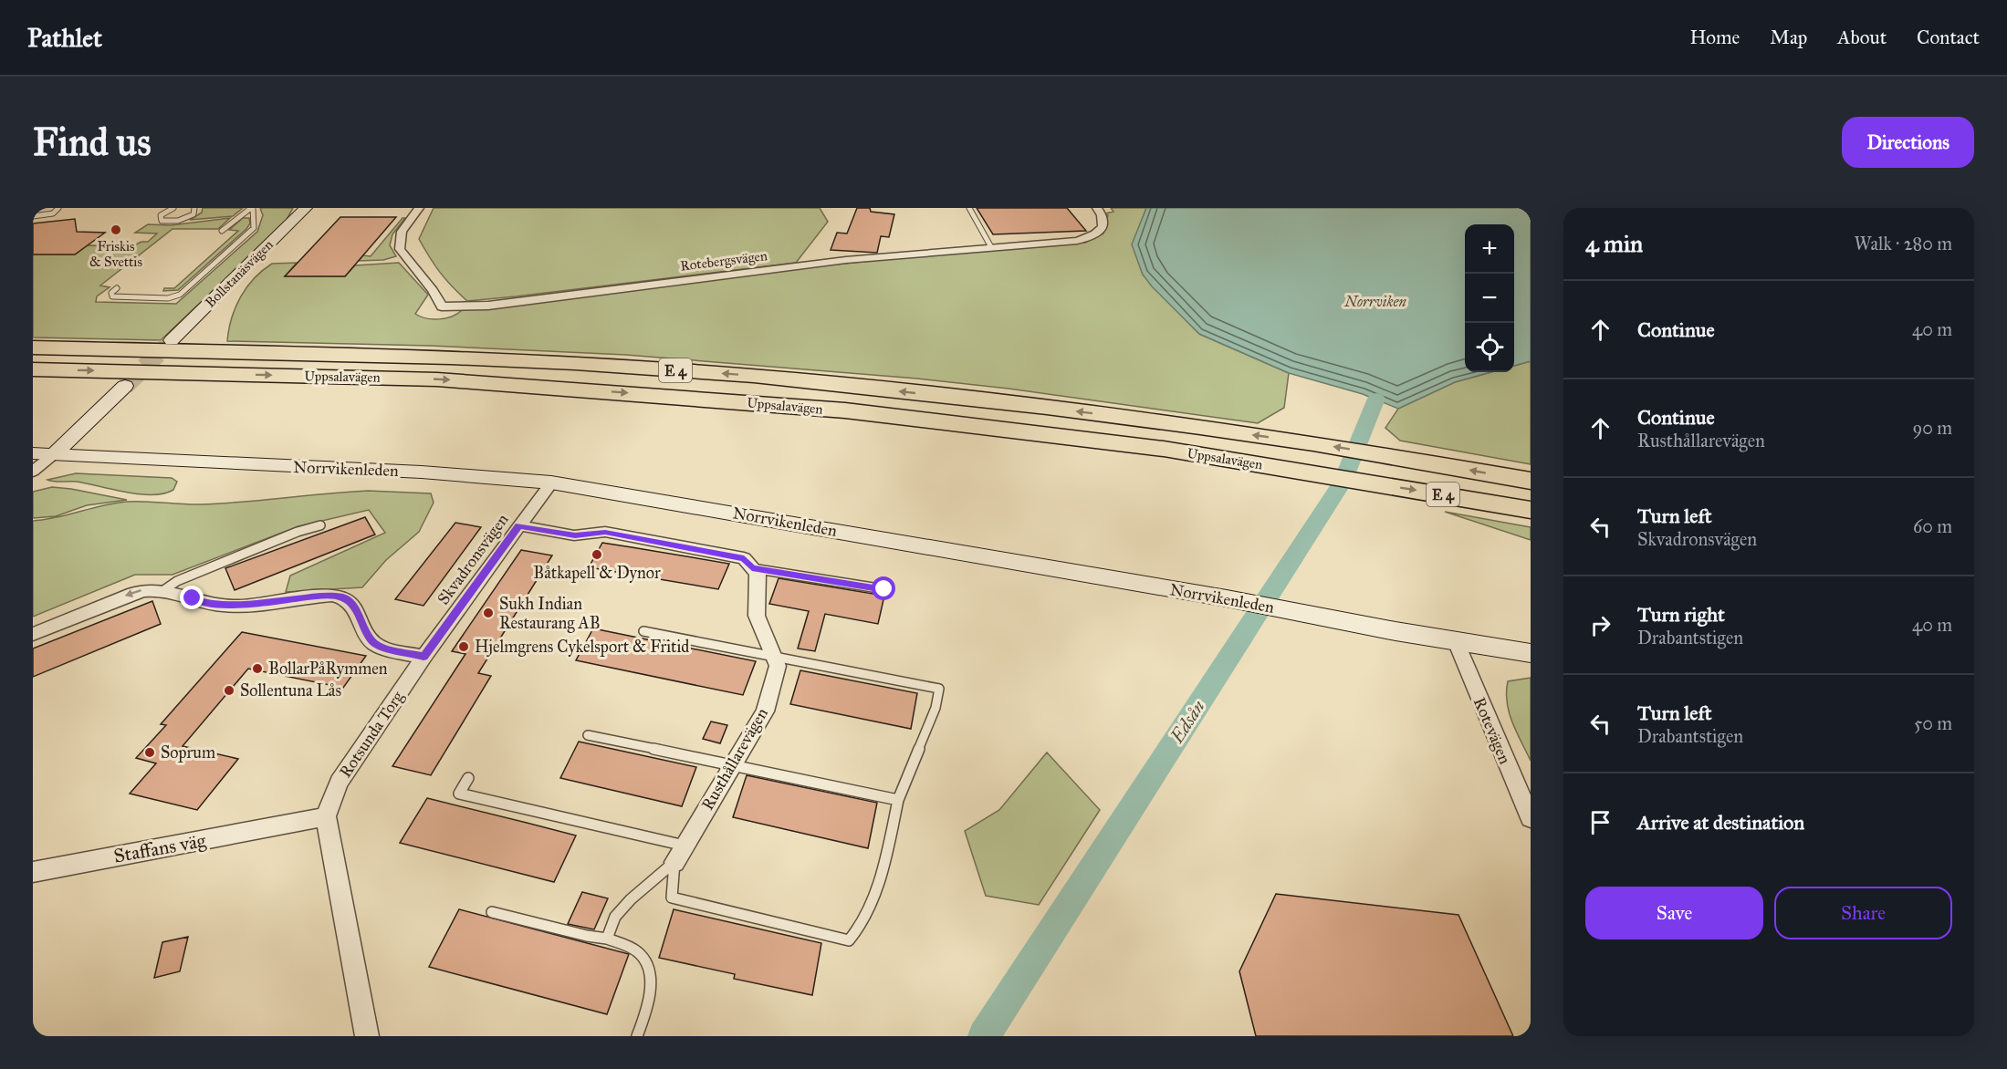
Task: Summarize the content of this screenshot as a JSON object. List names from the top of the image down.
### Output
{
  "streets": {
    "highway": ["E 4", "Uppsalavägen"],
    "main road": ["Bollstanäsvägen", "Norrvikenleden"],
    "street": [
      "Rotebergsvägen",
      "Skvadronsvägen",
      "Rotevägen",
      "Rotsunda Torg",
      "Rusthållarevägen",
      "Staffans väg"
    ]
  },
  "crossings": [
    ["Norrvikenleden", "Skvadronsvägen"],
    ["Norrvikenleden", "Rotevägen"],
    ["Skvadronsvägen", "Rotsunda Torg"],
    ["Rotsunda Torg", "Staffans väg"]
  ],
  "water": ["Norrviken", "Edsån"],
  "places": [
    "Friskis & Svettis",
    "Båtkapell & Dynor",
    "Sukh Indian Restaurang AB",
    "Hjelmgrens Cykelsport & Fritid",
    "BollarPåRymmen",
    "Sollentuna Lås",
    "Soprum"
  ],
  "page": {
    "header": "Pathlet",
    "nav": [
      "Home",
      "Map",
      "About",
      "Contact"
    ],
    "buttons": [
      "Directions",
      ["Save", "Share"]
    ],
    "title": "Find us",
    "heading": ["4 min", "Walk · 280 m"],
    "map_buttons": ["+", "−"],
    "list": [
      ["Continue", "40 m"],
      ["Continue", "Rusthållarevägen", "90 m"],
      ["Turn left", "Skvadronsvägen", "60 m"],
      ["Turn right", "Drabantstigen", "40 m"],
      ["Turn left", "Drabantstigen", "50 m"],
      "Arrive at destination"
    ]
  }
}
